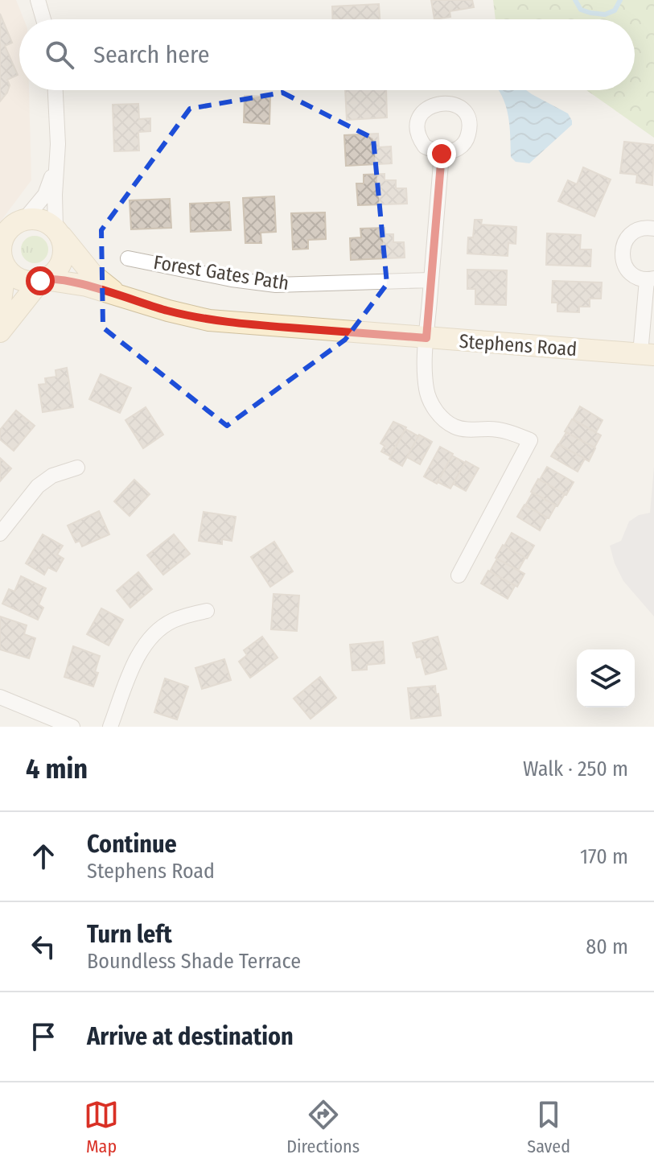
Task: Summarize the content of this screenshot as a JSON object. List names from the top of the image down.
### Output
{
  "streets": {
    "street": ["Forest Gates Path", "Stephens Road"]
  },
  "page": {
    "search": "Search here",
    "heading": ["4 min", "Walk · 250 m"],
    "list": [
      ["Continue", "Stephens Road", "170 m"],
      ["Turn left", "Boundless Shade Terrace", "80 m"],
      "Arrive at destination"
    ],
    "nav": ["Map", "Directions", "Saved"]
  }
}
